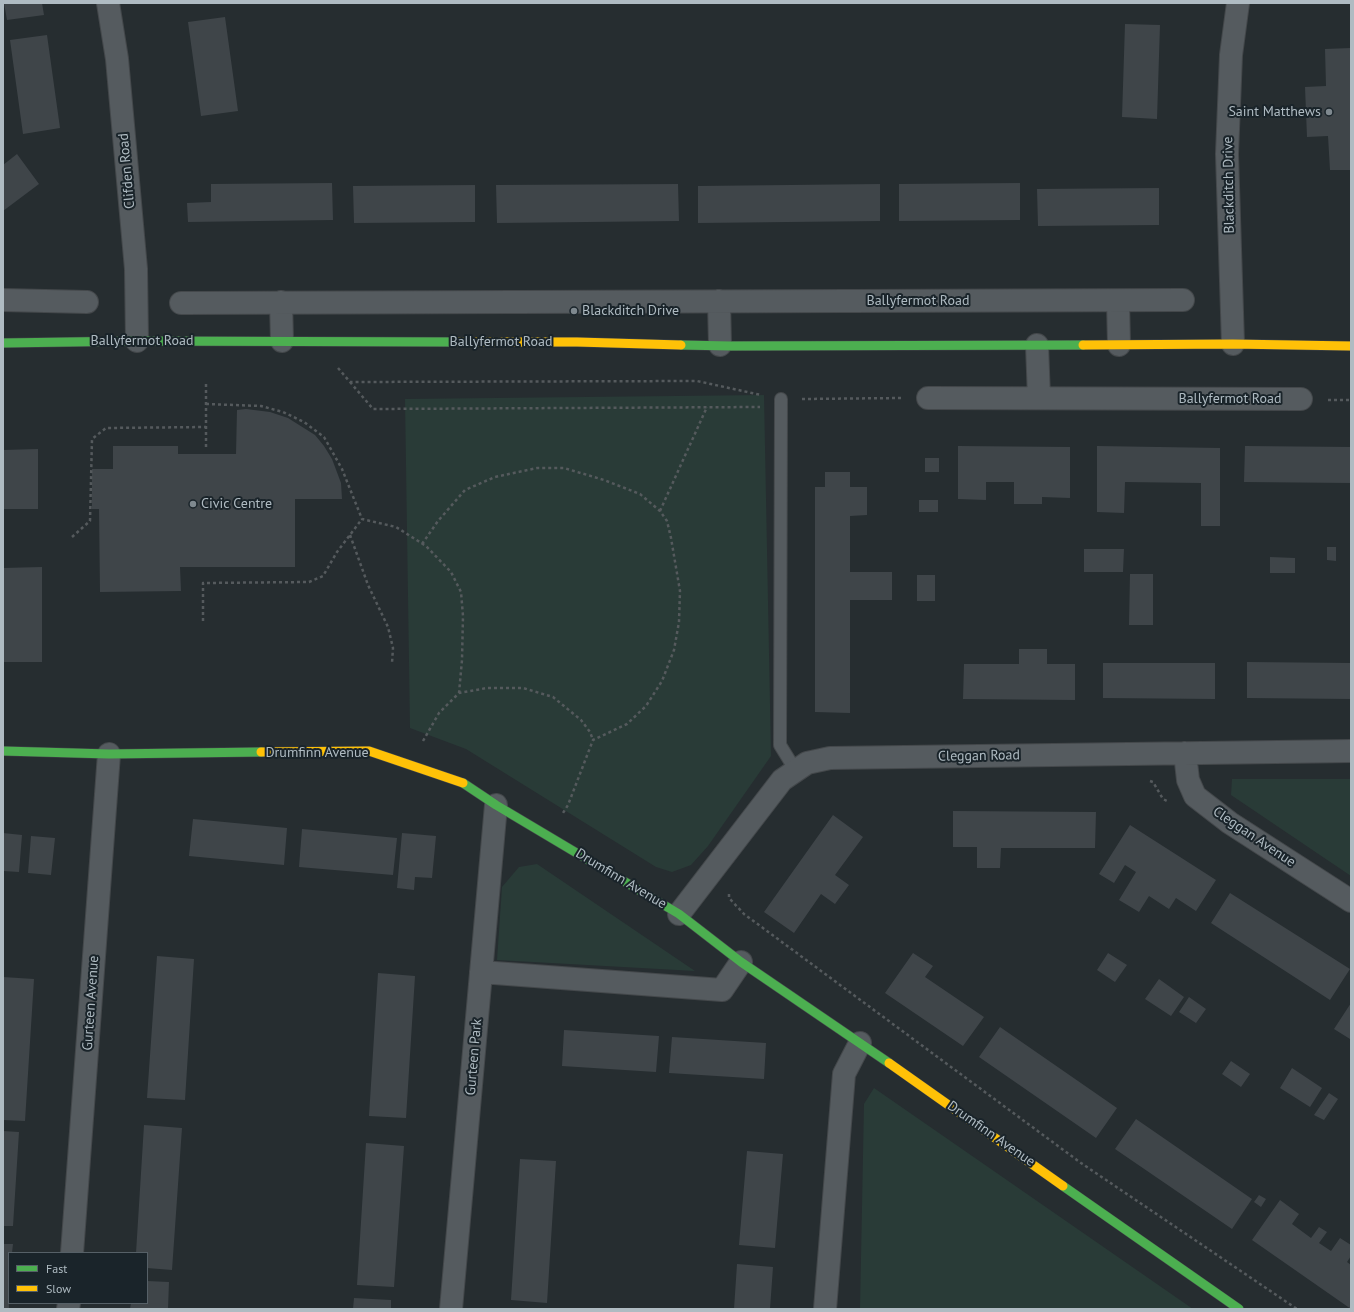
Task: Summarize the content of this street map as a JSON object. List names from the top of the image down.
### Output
{
  "streets": {
    "street": [
      "Clifden Road",
      "Blackditch Drive",
      "Ballyfermot Road",
      "Drumfinn Avenue",
      "Cleggan Road",
      "Cleggan Avenue",
      "Gurteen Avenue",
      "Gurteen Park"
    ]
  },
  "crossings": [
    ["Clifden Road", "Ballyfermot Road"],
    ["Blackditch Drive", "Ballyfermot Road"],
    ["Drumfinn Avenue", "Cleggan Road"],
    ["Drumfinn Avenue", "Gurteen Avenue"],
    ["Drumfinn Avenue", "Gurteen Park"],
    ["Cleggan Road", "Cleggan Avenue"]
  ],
  "places": ["Saint Matthews", "Blackditch Drive", "Civic Centre"],
  "legend": ["Fast", "Slow"]
}
